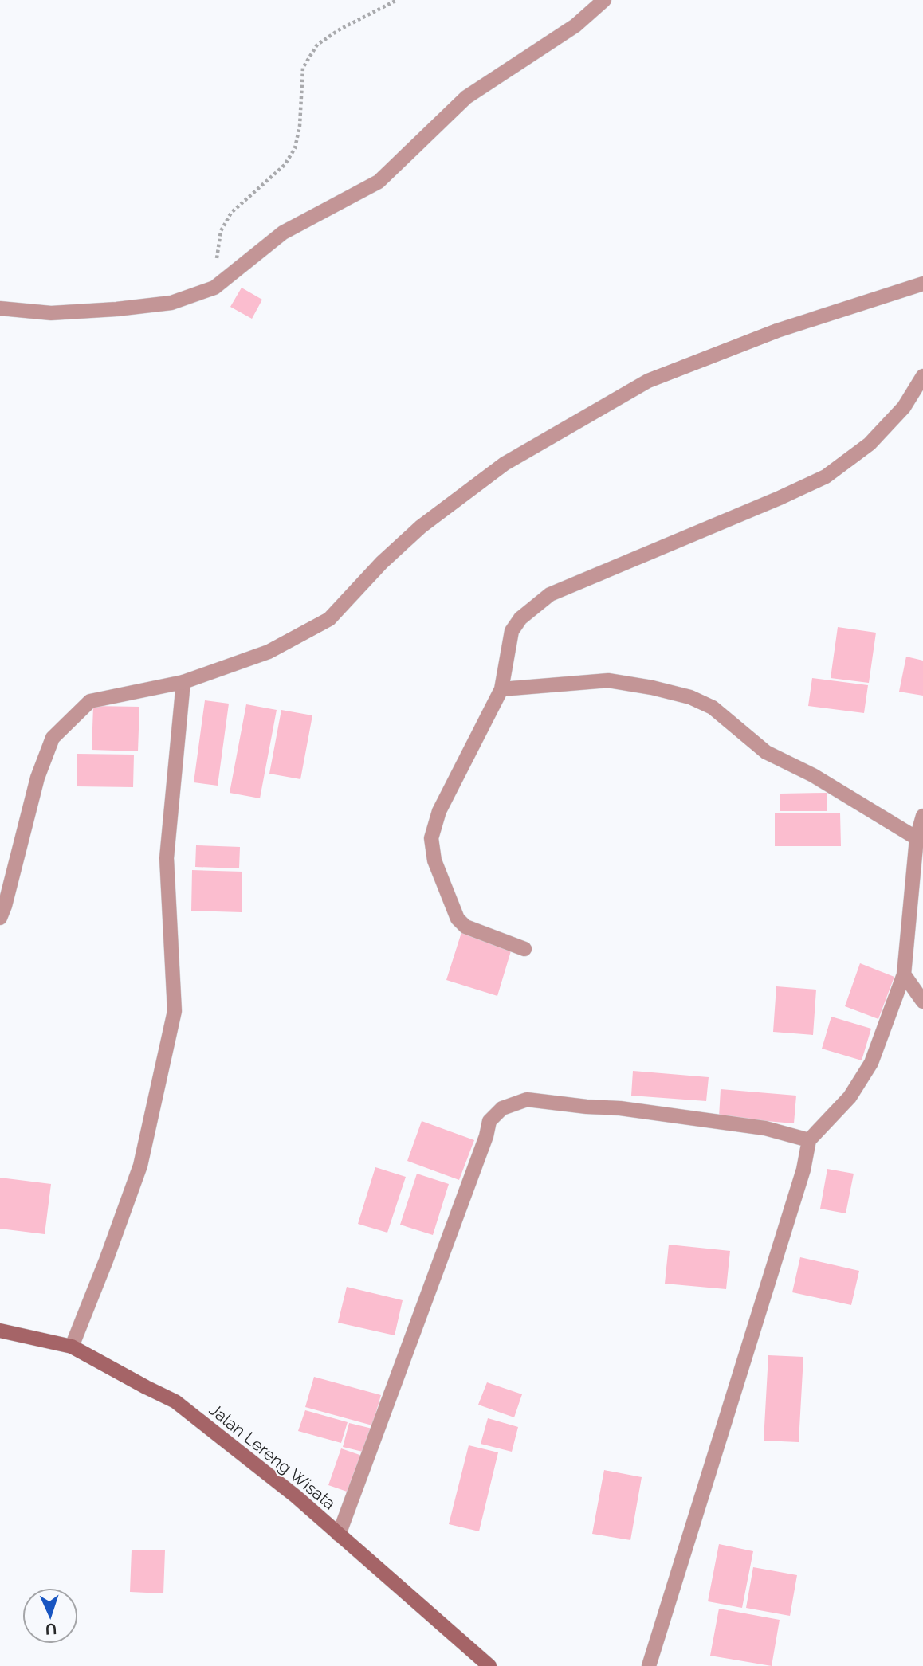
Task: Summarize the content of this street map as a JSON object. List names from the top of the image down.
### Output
{
  "streets": {
    "main road": ["Jalan Lereng Wisata"]
  },
  "north": "bottom"
}
